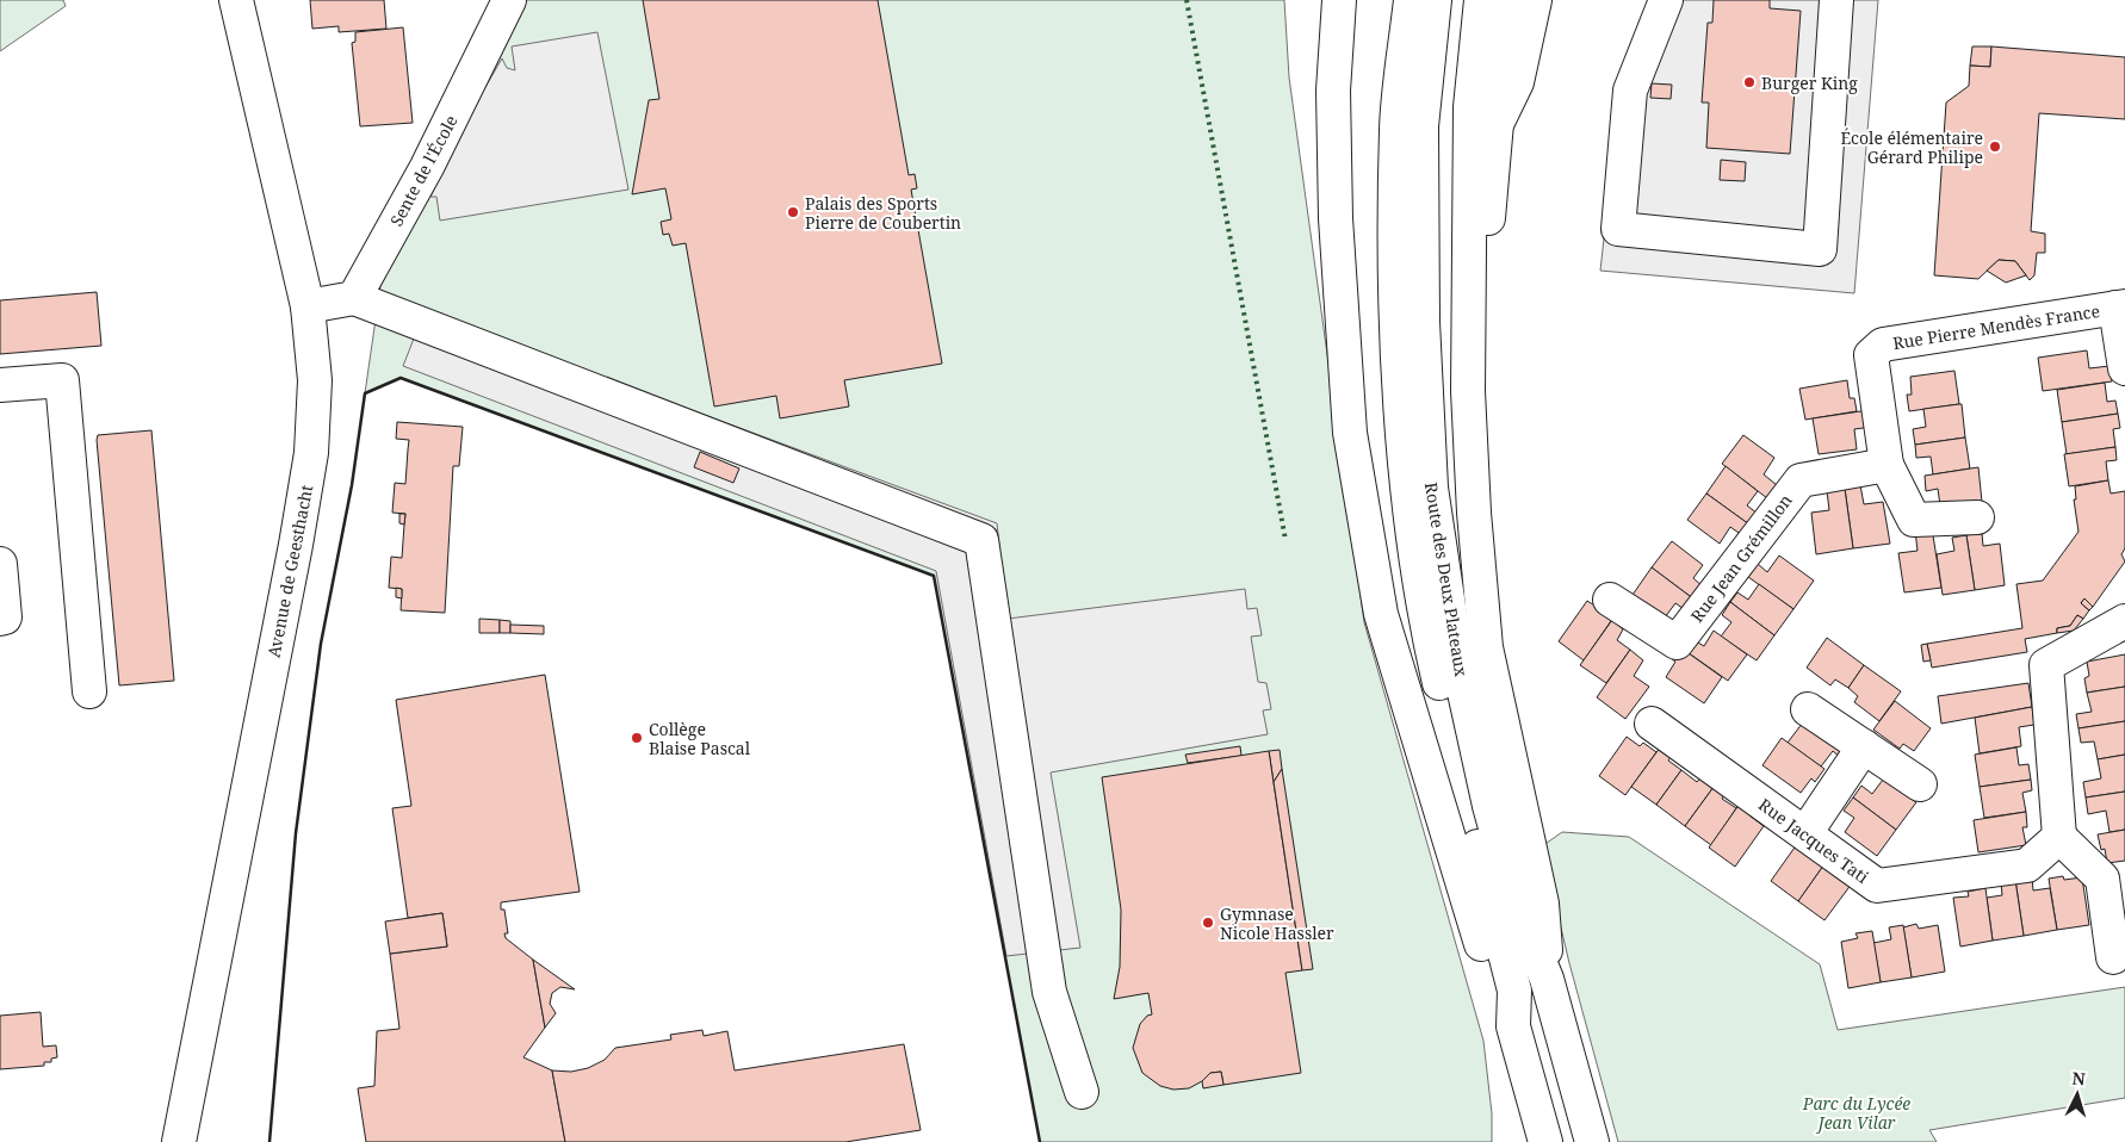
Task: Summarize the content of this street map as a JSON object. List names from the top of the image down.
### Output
{
  "streets": {
    "main road": [
      "Sente de l'École",
      "Rue Pierre Mendès France",
      "Rue Jean Grémillon",
      "Avenue de Geesthacht",
      "Route des Deux Plateaux",
      "Rue Jacques Tati"
    ]
  },
  "crossings": [
    ["Rue Pierre Mendès France", "Rue Jean Grémillon"]
  ],
  "parks": ["Parc du Lycée Jean Vilar"],
  "places": [
    "Burger King",
    "École élémentaire Gérard Philipe",
    "Palais des Sports Pierre de Coubertin",
    "Collège Blaise Pascal",
    "Gymnase Nicole Hassler"
  ],
  "north": "top"
}
